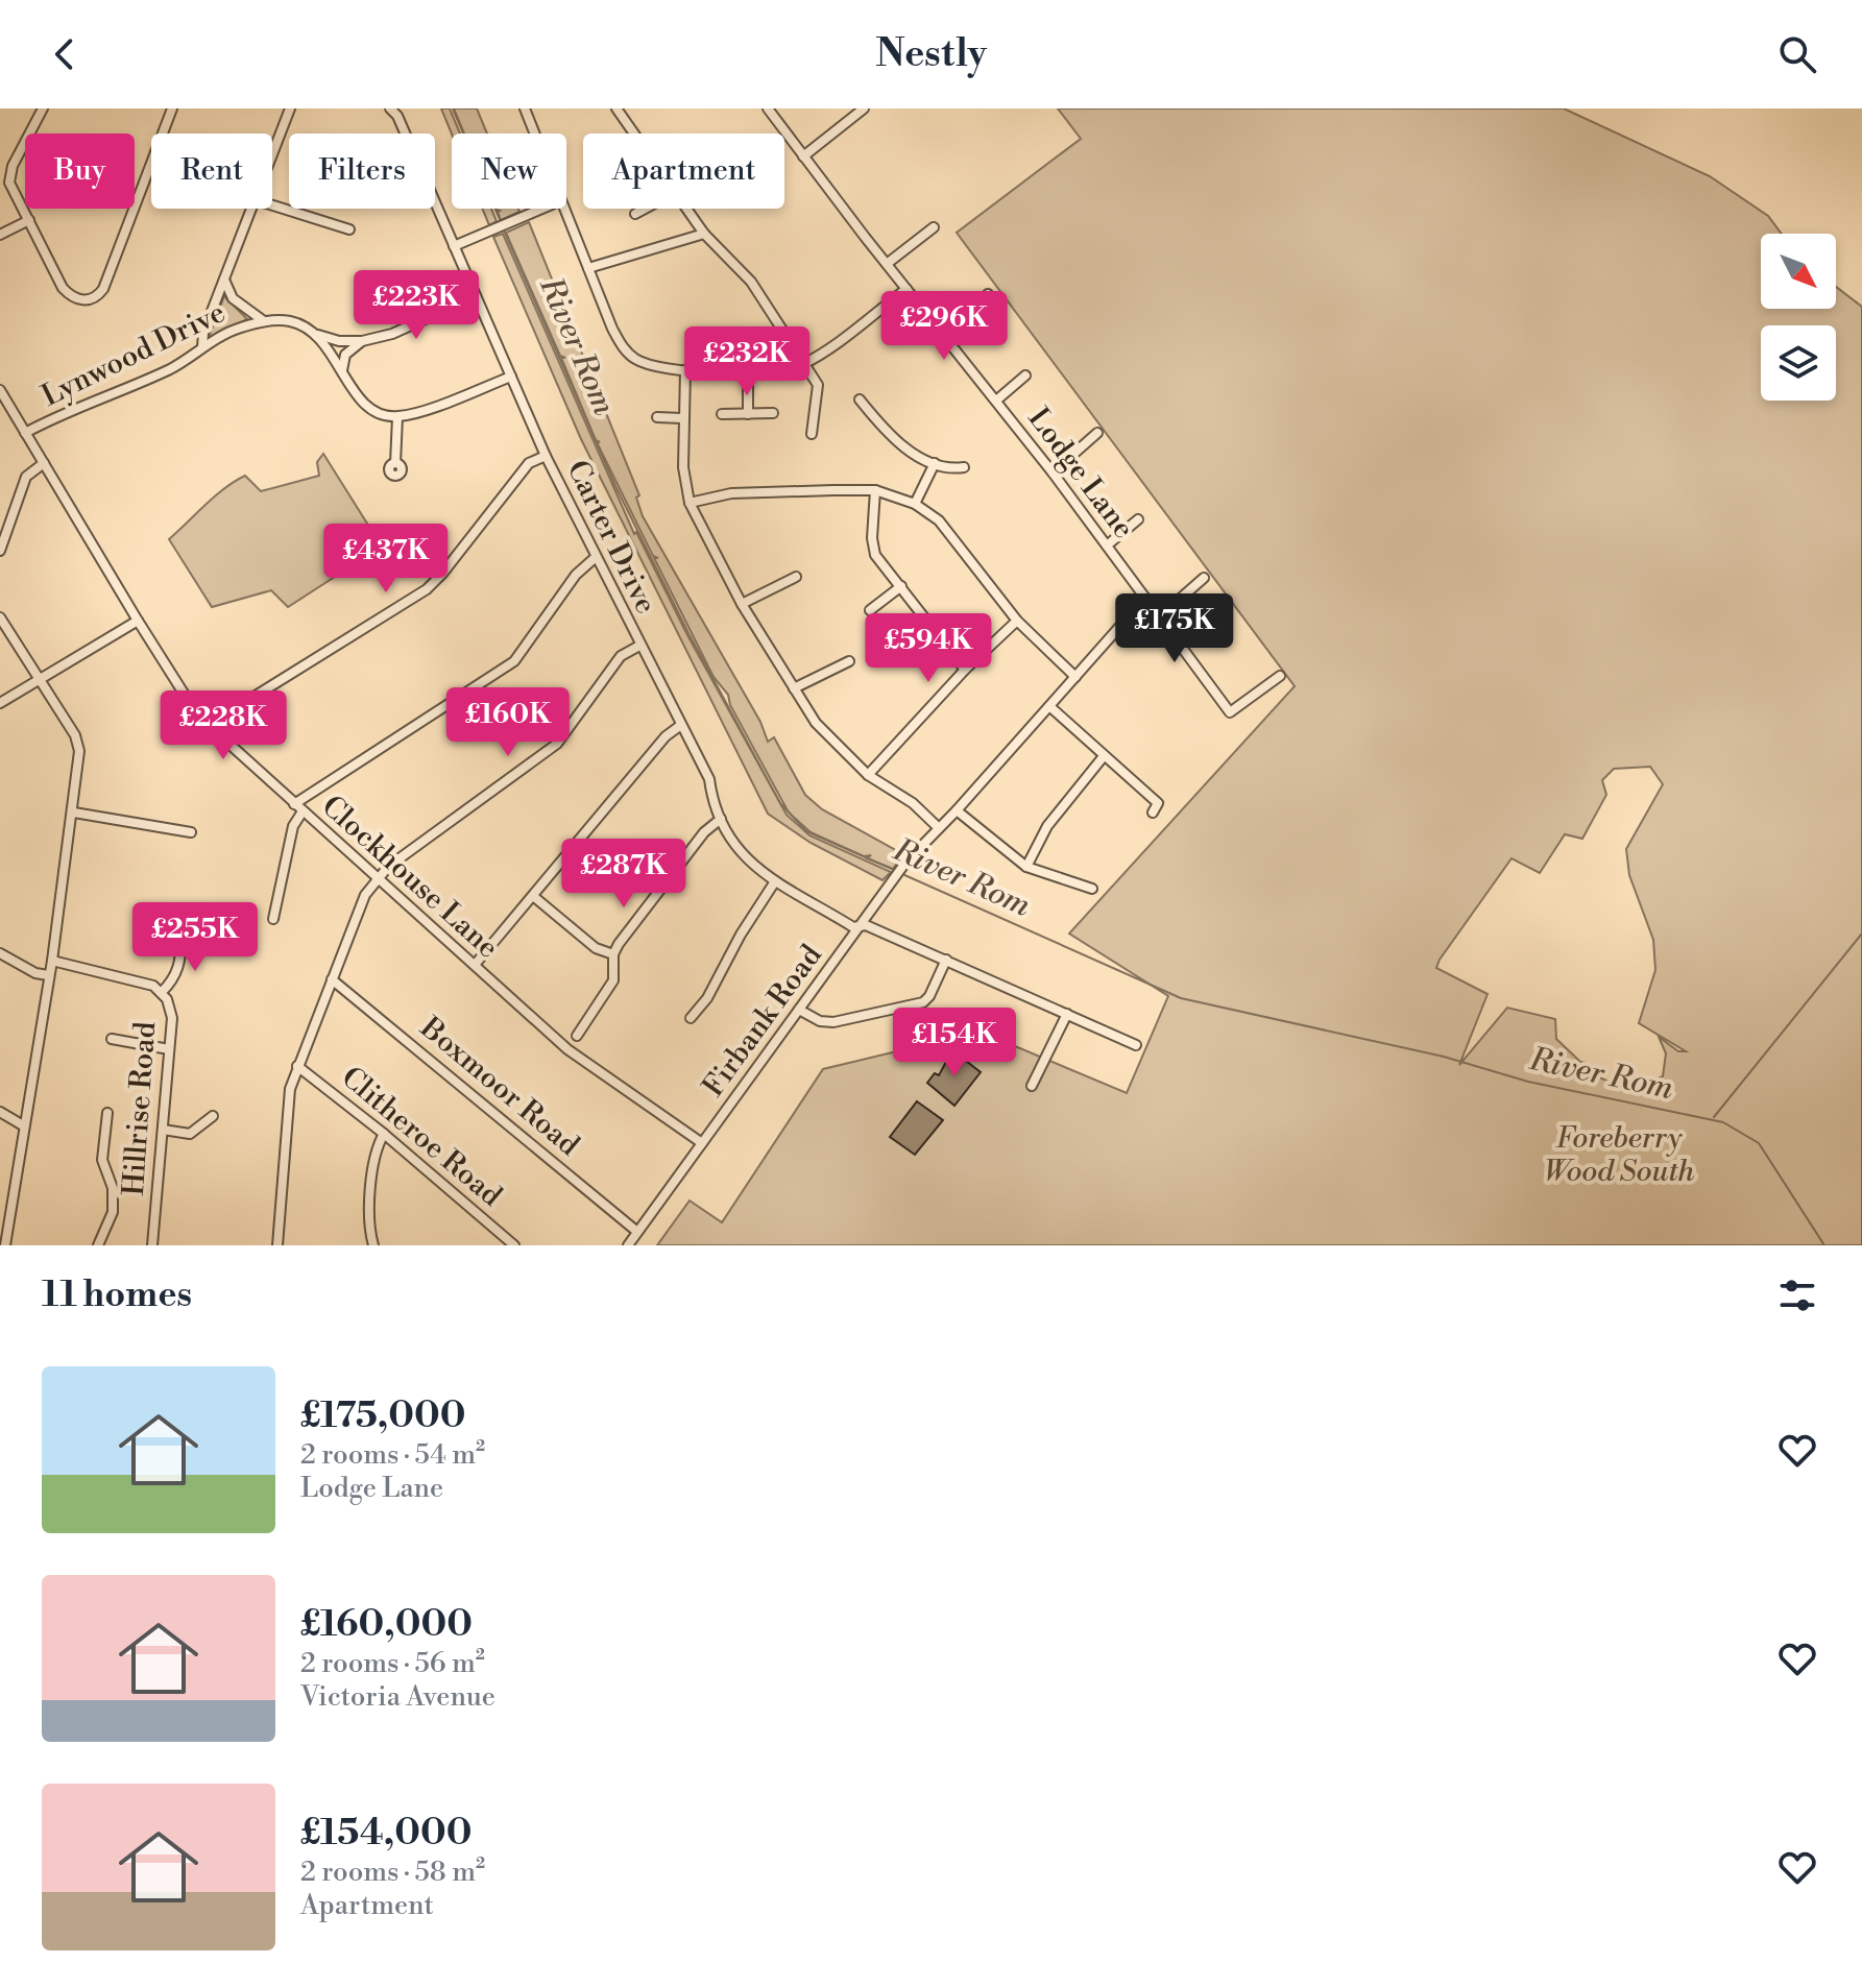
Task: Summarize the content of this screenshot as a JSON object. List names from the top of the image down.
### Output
{
  "streets": {
    "street": [
      "Lynwood Drive",
      "Lodge Lane",
      "Carter Drive",
      "Clockhouse Lane",
      "Firbank Road",
      "Boxmoor Road",
      "Hillrise Road",
      "Clitheroe Road"
    ]
  },
  "crossings": [
    ["Lynwood Drive", "Clockhouse Lane"],
    ["Lodge Lane", "Firbank Road"],
    ["Carter Drive", "Firbank Road"],
    ["Clockhouse Lane", "Firbank Road"],
    ["Firbank Road", "Boxmoor Road"]
  ],
  "water": ["River Rom"],
  "parks": ["Foreberry Wood South"],
  "north": "bottom right",
  "page": {
    "header": "Nestly",
    "chip": [
      "Buy",
      "Rent",
      "Filters",
      "New",
      "Apartment"
    ],
    "price": [
      "£223K",
      "£296K",
      "£232K",
      "£437K",
      "£175K",
      "£594K",
      "£160K",
      "£228K",
      "£287K",
      "£255K",
      "£154K"
    ],
    "heading": "11 homes",
    "list": [
      {
        "name": "£175,000",
        "note": "2 rooms · 54 m² · Lodge Lane"
      },
      {
        "name": "£160,000",
        "note": "2 rooms · 56 m² · Victoria Avenue"
      },
      {
        "name": "£154,000",
        "note": "2 rooms · 58 m² · Apartment"
      }
    ]
  }
}
